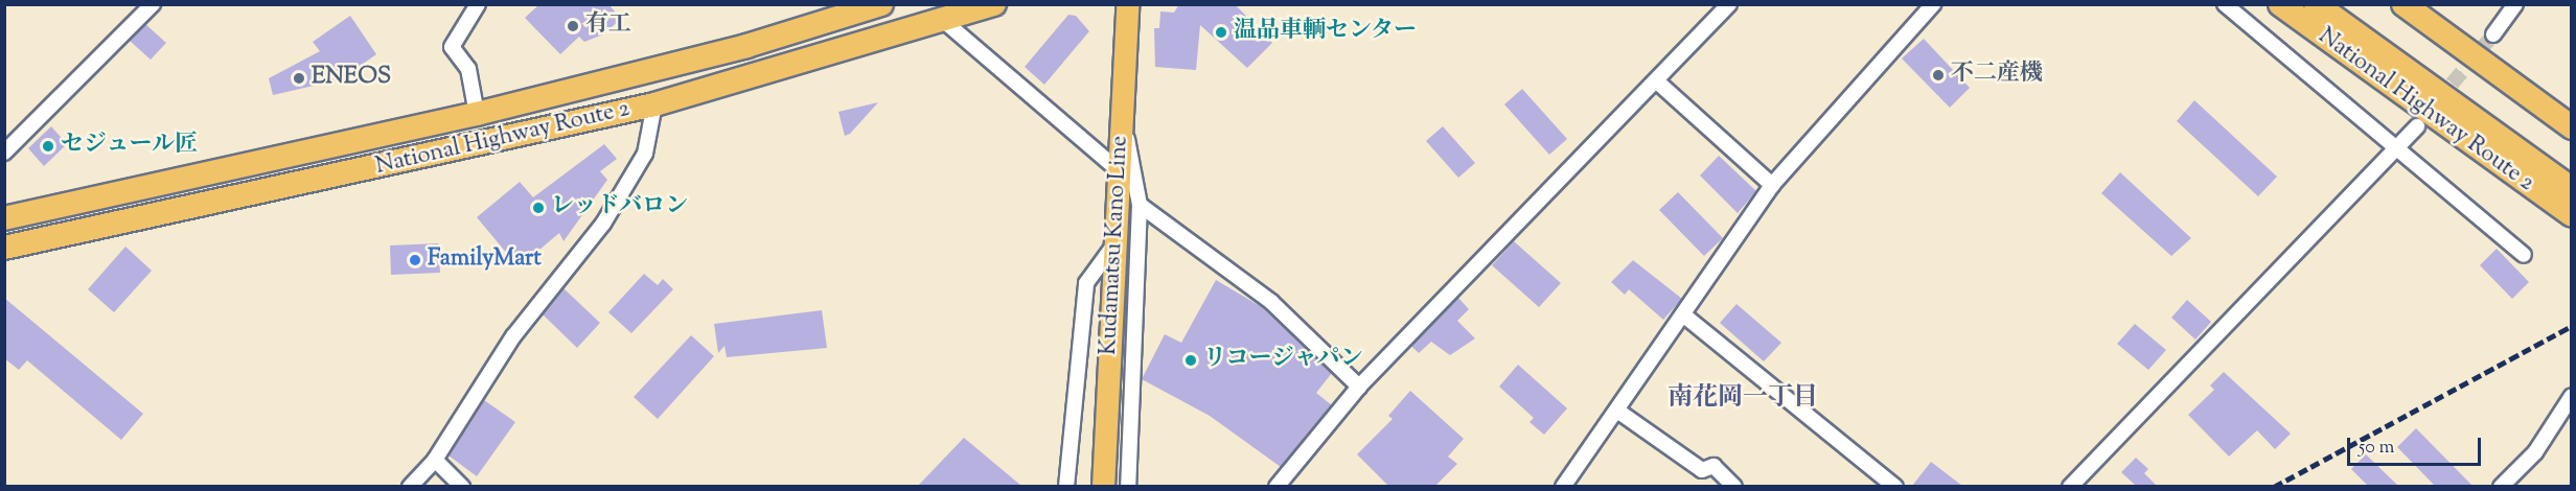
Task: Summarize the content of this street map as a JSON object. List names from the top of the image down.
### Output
{
  "streets": {
    "highway": ["National Highway Route 2"],
    "main road": ["Kudamatsu Kano Line"]
  },
  "districts": ["南花岡一丁目"],
  "places": [
    "有工",
    "温品車輌センター",
    "不二産機",
    "ENEOS",
    "セジュール匠",
    "レッドバロン",
    "FamilyMart",
    "リコージャパン"
  ],
  "scale_bar": "50 m"
}
